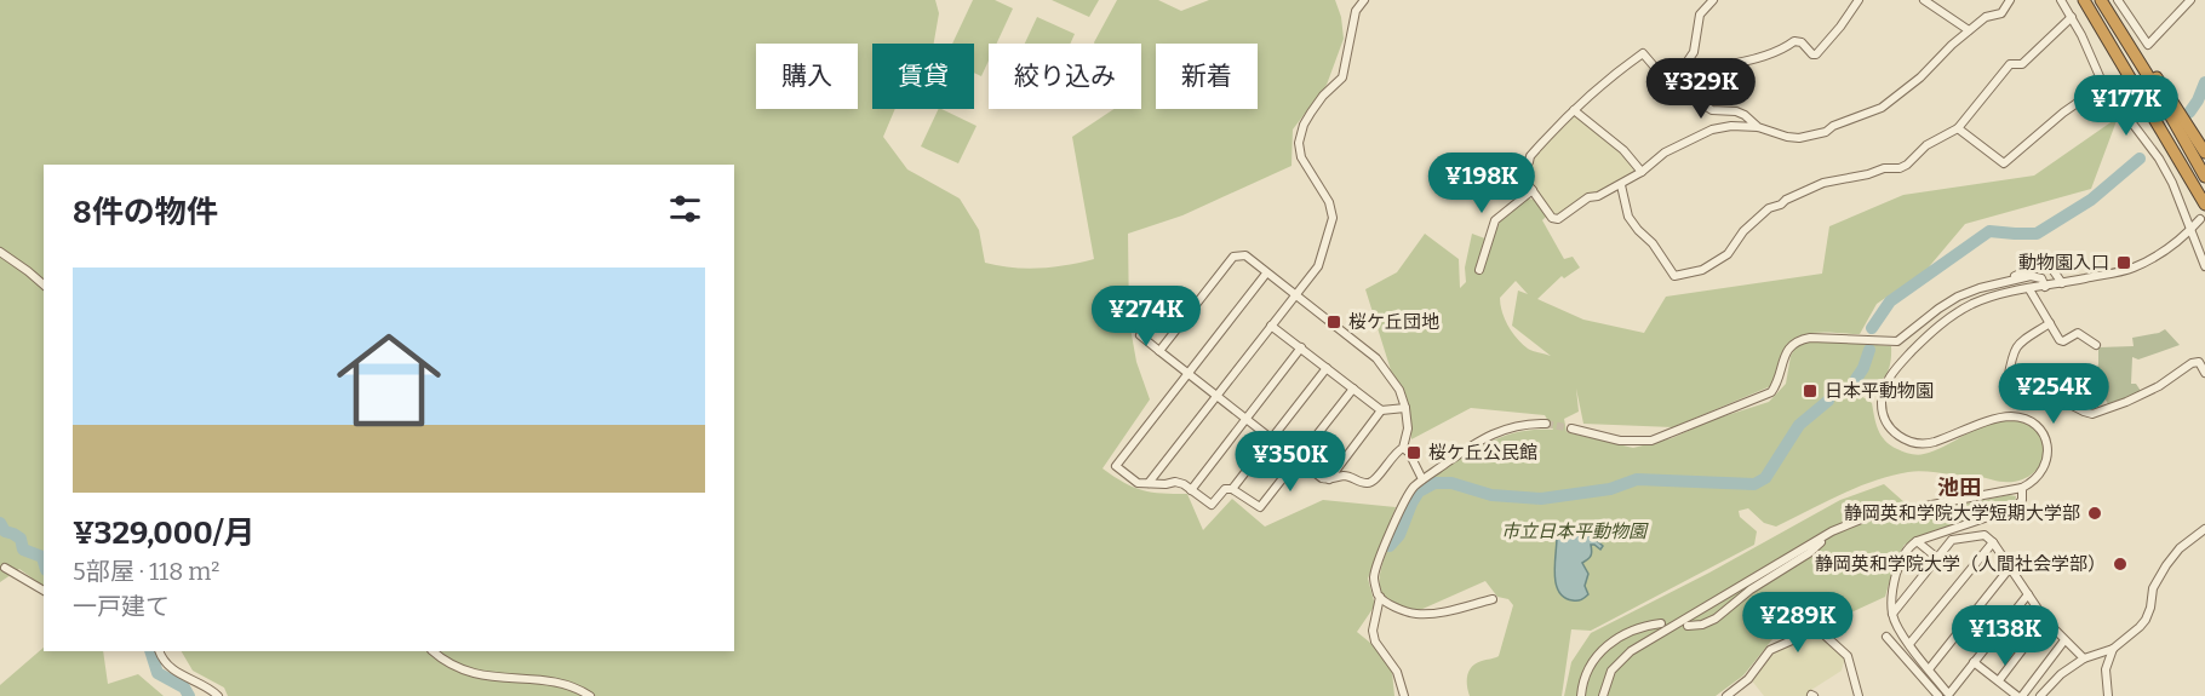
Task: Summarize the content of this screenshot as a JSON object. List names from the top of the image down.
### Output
{
  "districts": ["池田"],
  "parks": ["市立日本平動物園"],
  "places": {
    "transit": [
      "動物園入口",
      "桜ケ丘団地",
      "日本平動物園",
      "桜ケ丘公民館"
    ],
    "other": ["静岡英和学院大学短期大学部", "静岡英和学院大学（人間社会学部）"]
  },
  "page": {
    "chip": [
      "購入",
      "賃貸",
      "絞り込み",
      "新着"
    ],
    "price": [
      "¥329K",
      "¥177K",
      "¥198K",
      "¥274K",
      "¥254K",
      "¥350K",
      "¥289K",
      "¥138K"
    ],
    "heading": "8件の物件",
    "list": [
      {
        "name": "¥329,000/月",
        "note": "5部屋 · 118 m² · 一戸建て"
      }
    ]
  }
}
